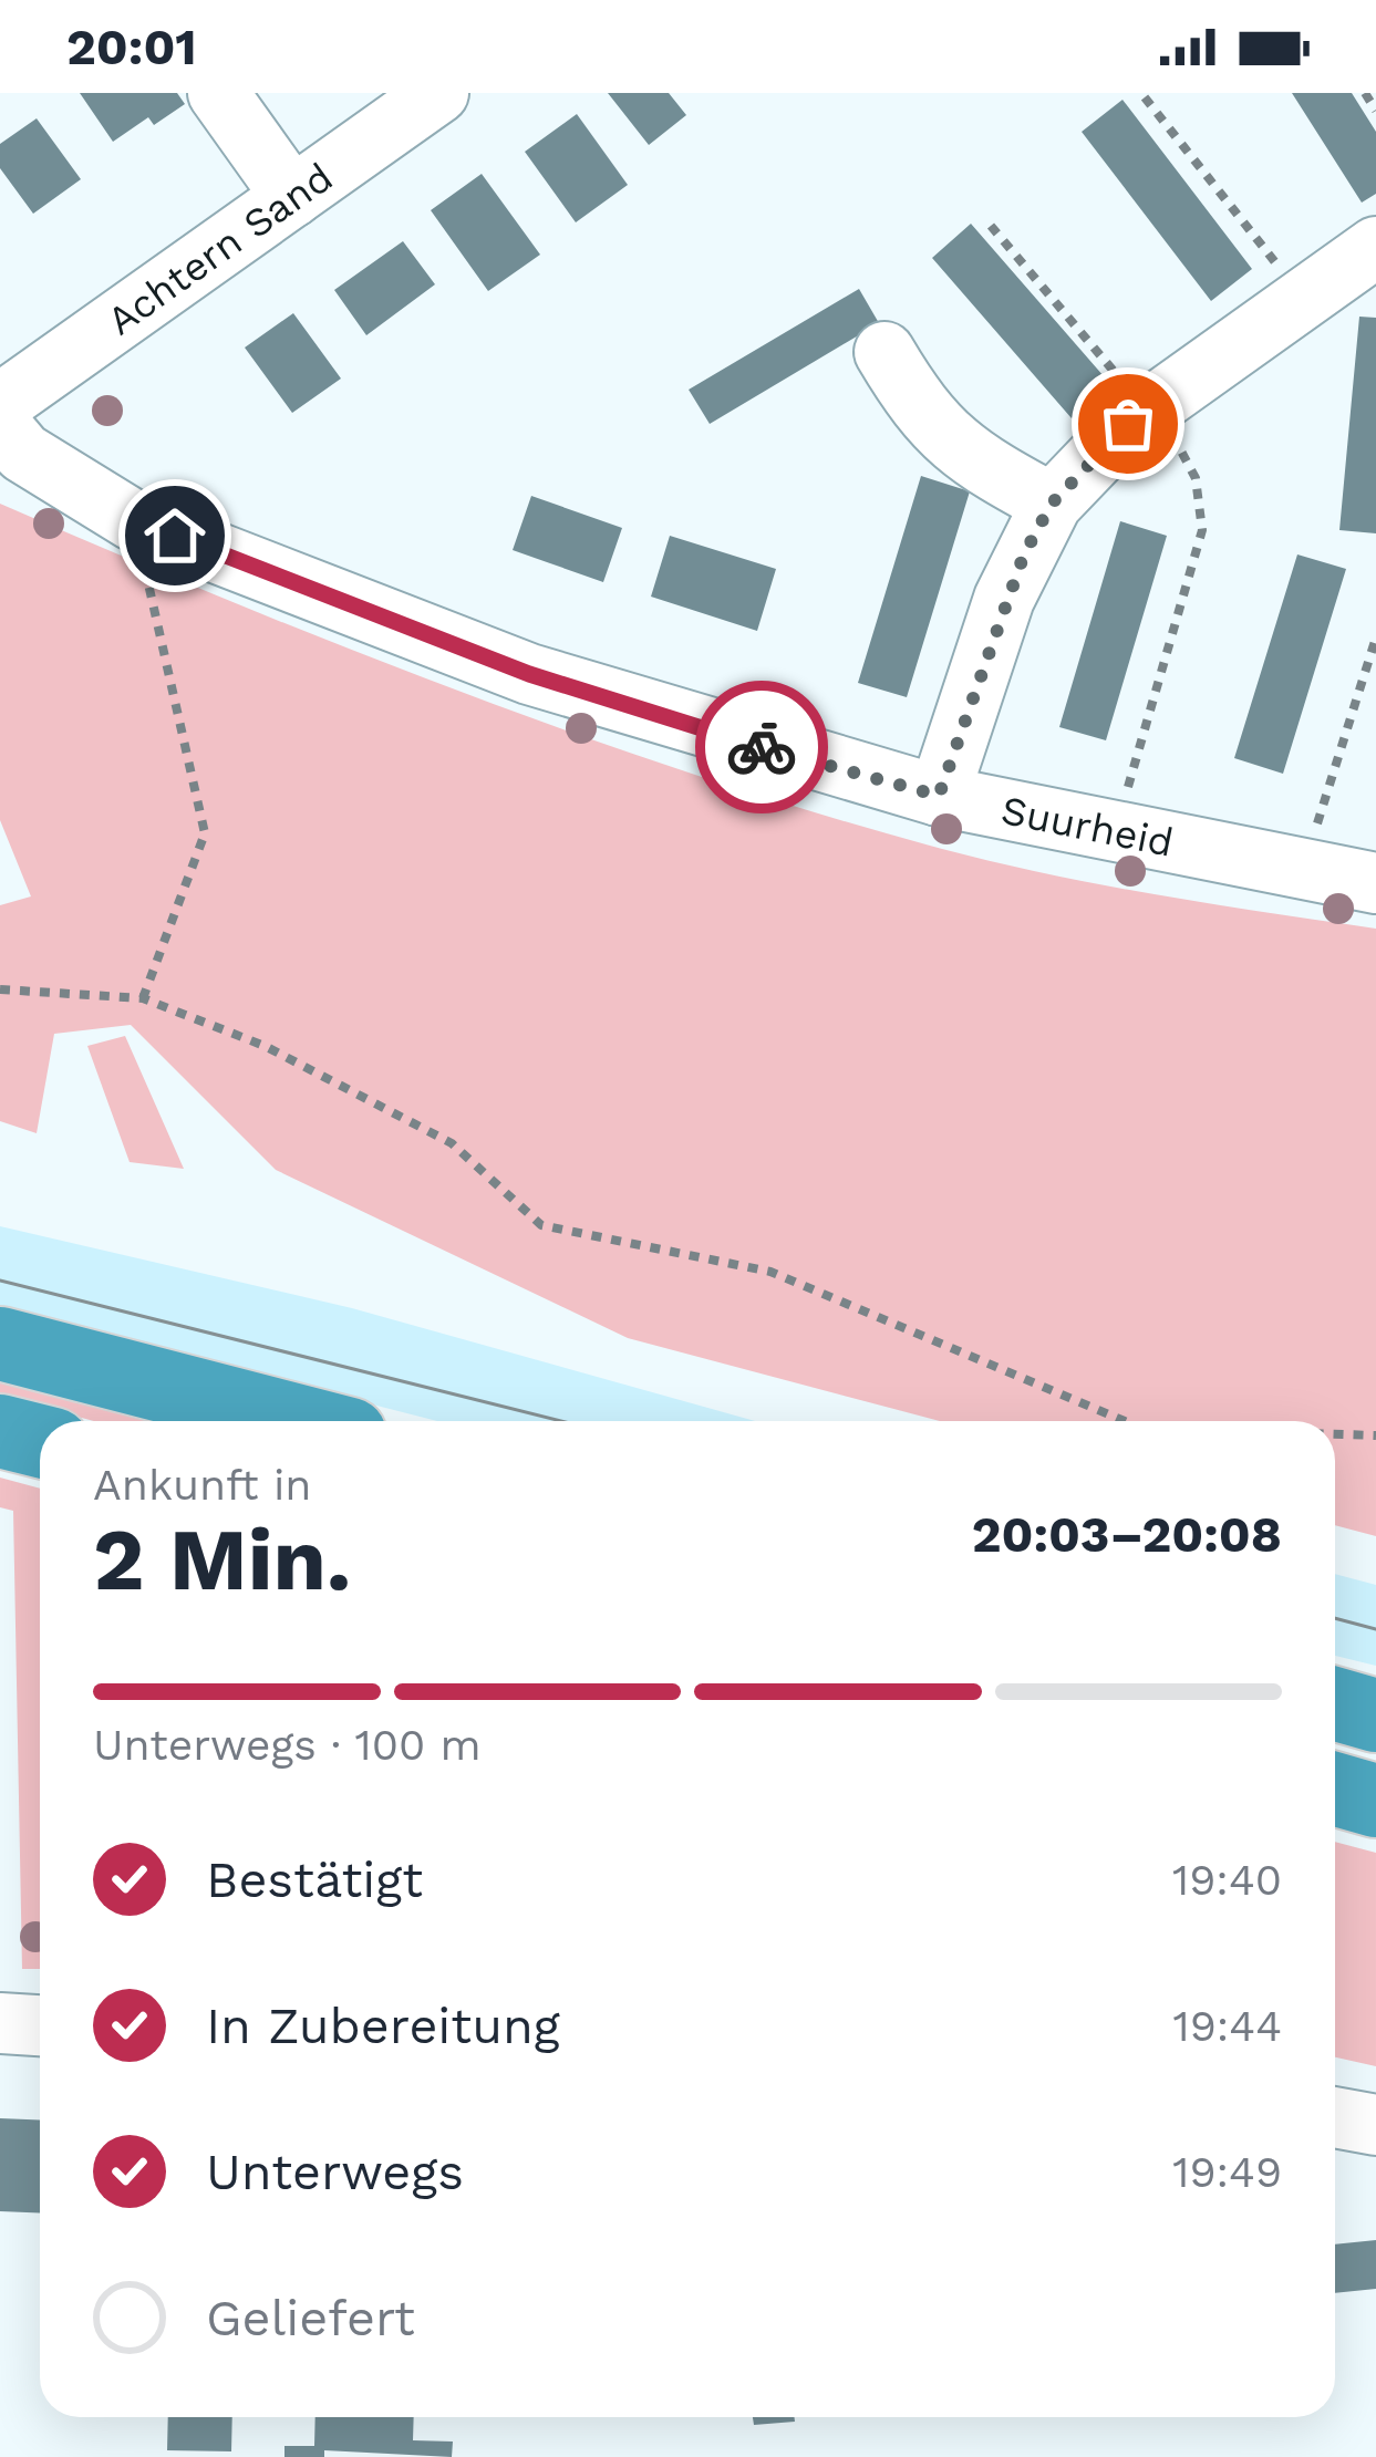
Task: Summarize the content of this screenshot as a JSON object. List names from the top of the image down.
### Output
{
  "streets": {
    "street": ["Achtern Sand", "Suurheid"]
  },
  "page": {
    "status": "20:01",
    "heading": ["2 Min.", "Ankunft in", "20:03–20:08"],
    "bar": "Unterwegs · 100 m",
    "list": [
      ["Bestätigt", "19:40"],
      ["In Zubereitung", "19:44"],
      ["Unterwegs", "19:49"],
      "Geliefert"
    ]
  }
}
